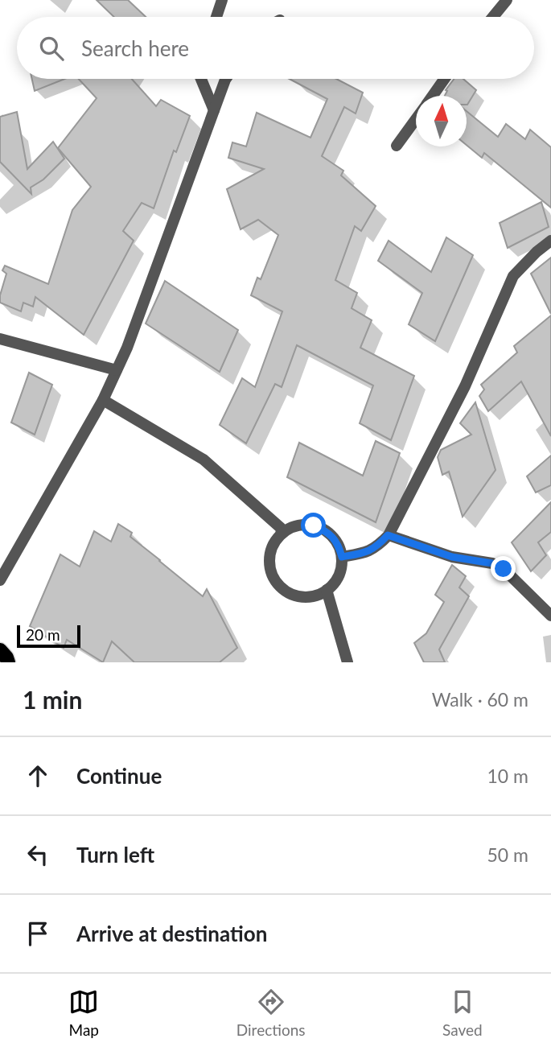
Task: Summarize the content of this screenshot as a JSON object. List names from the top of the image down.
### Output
{
  "scale_bar": "20 m",
  "north": "top",
  "page": {
    "search": "Search here",
    "scale": "20 m",
    "heading": ["1 min", "Walk · 60 m"],
    "list": [
      ["Continue", "10 m"],
      ["Turn left", "50 m"],
      "Arrive at destination"
    ],
    "nav": ["Map", "Directions", "Saved"]
  }
}
